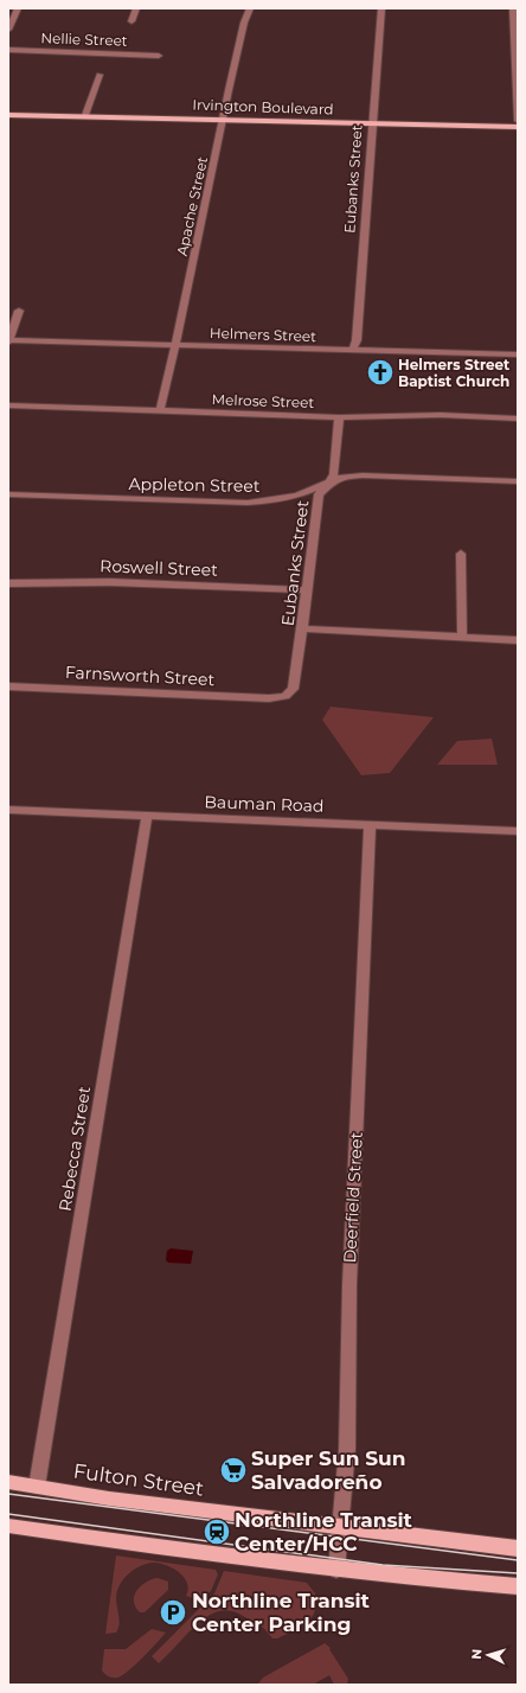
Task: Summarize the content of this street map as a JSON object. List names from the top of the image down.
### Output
{
  "streets": {
    "main road": ["Irvington Boulevard", "Fulton Street"],
    "street": [
      "Nellie Street",
      "Eubanks Street",
      "Apache Street",
      "Helmers Street",
      "Melrose Street",
      "Appleton Street",
      "Roswell Street",
      "Farnsworth Street",
      "Bauman Road",
      "Rebecca Street",
      "Deerfield Street"
    ]
  },
  "crossings": [
    ["Irvington Boulevard", "Eubanks Street"],
    ["Irvington Boulevard", "Apache Street"],
    ["Eubanks Street", "Helmers Street"],
    ["Eubanks Street", "Appleton Street"],
    ["Eubanks Street", "Roswell Street"],
    ["Eubanks Street", "Farnsworth Street"],
    ["Apache Street", "Helmers Street"],
    ["Apache Street", "Melrose Street"],
    ["Bauman Road", "Rebecca Street"],
    ["Bauman Road", "Deerfield Street"],
    ["Rebecca Street", "Fulton Street"],
    ["Deerfield Street", "Fulton Street"]
  ],
  "places": {
    "church": ["Helmers Street Baptist Church"],
    "supermarket": ["Super Sun Sun Salvadoreño"],
    "station": ["Northline Transit Center/HCC"],
    "parking": ["Northline Transit Center Parking"]
  },
  "north": "left"
}
